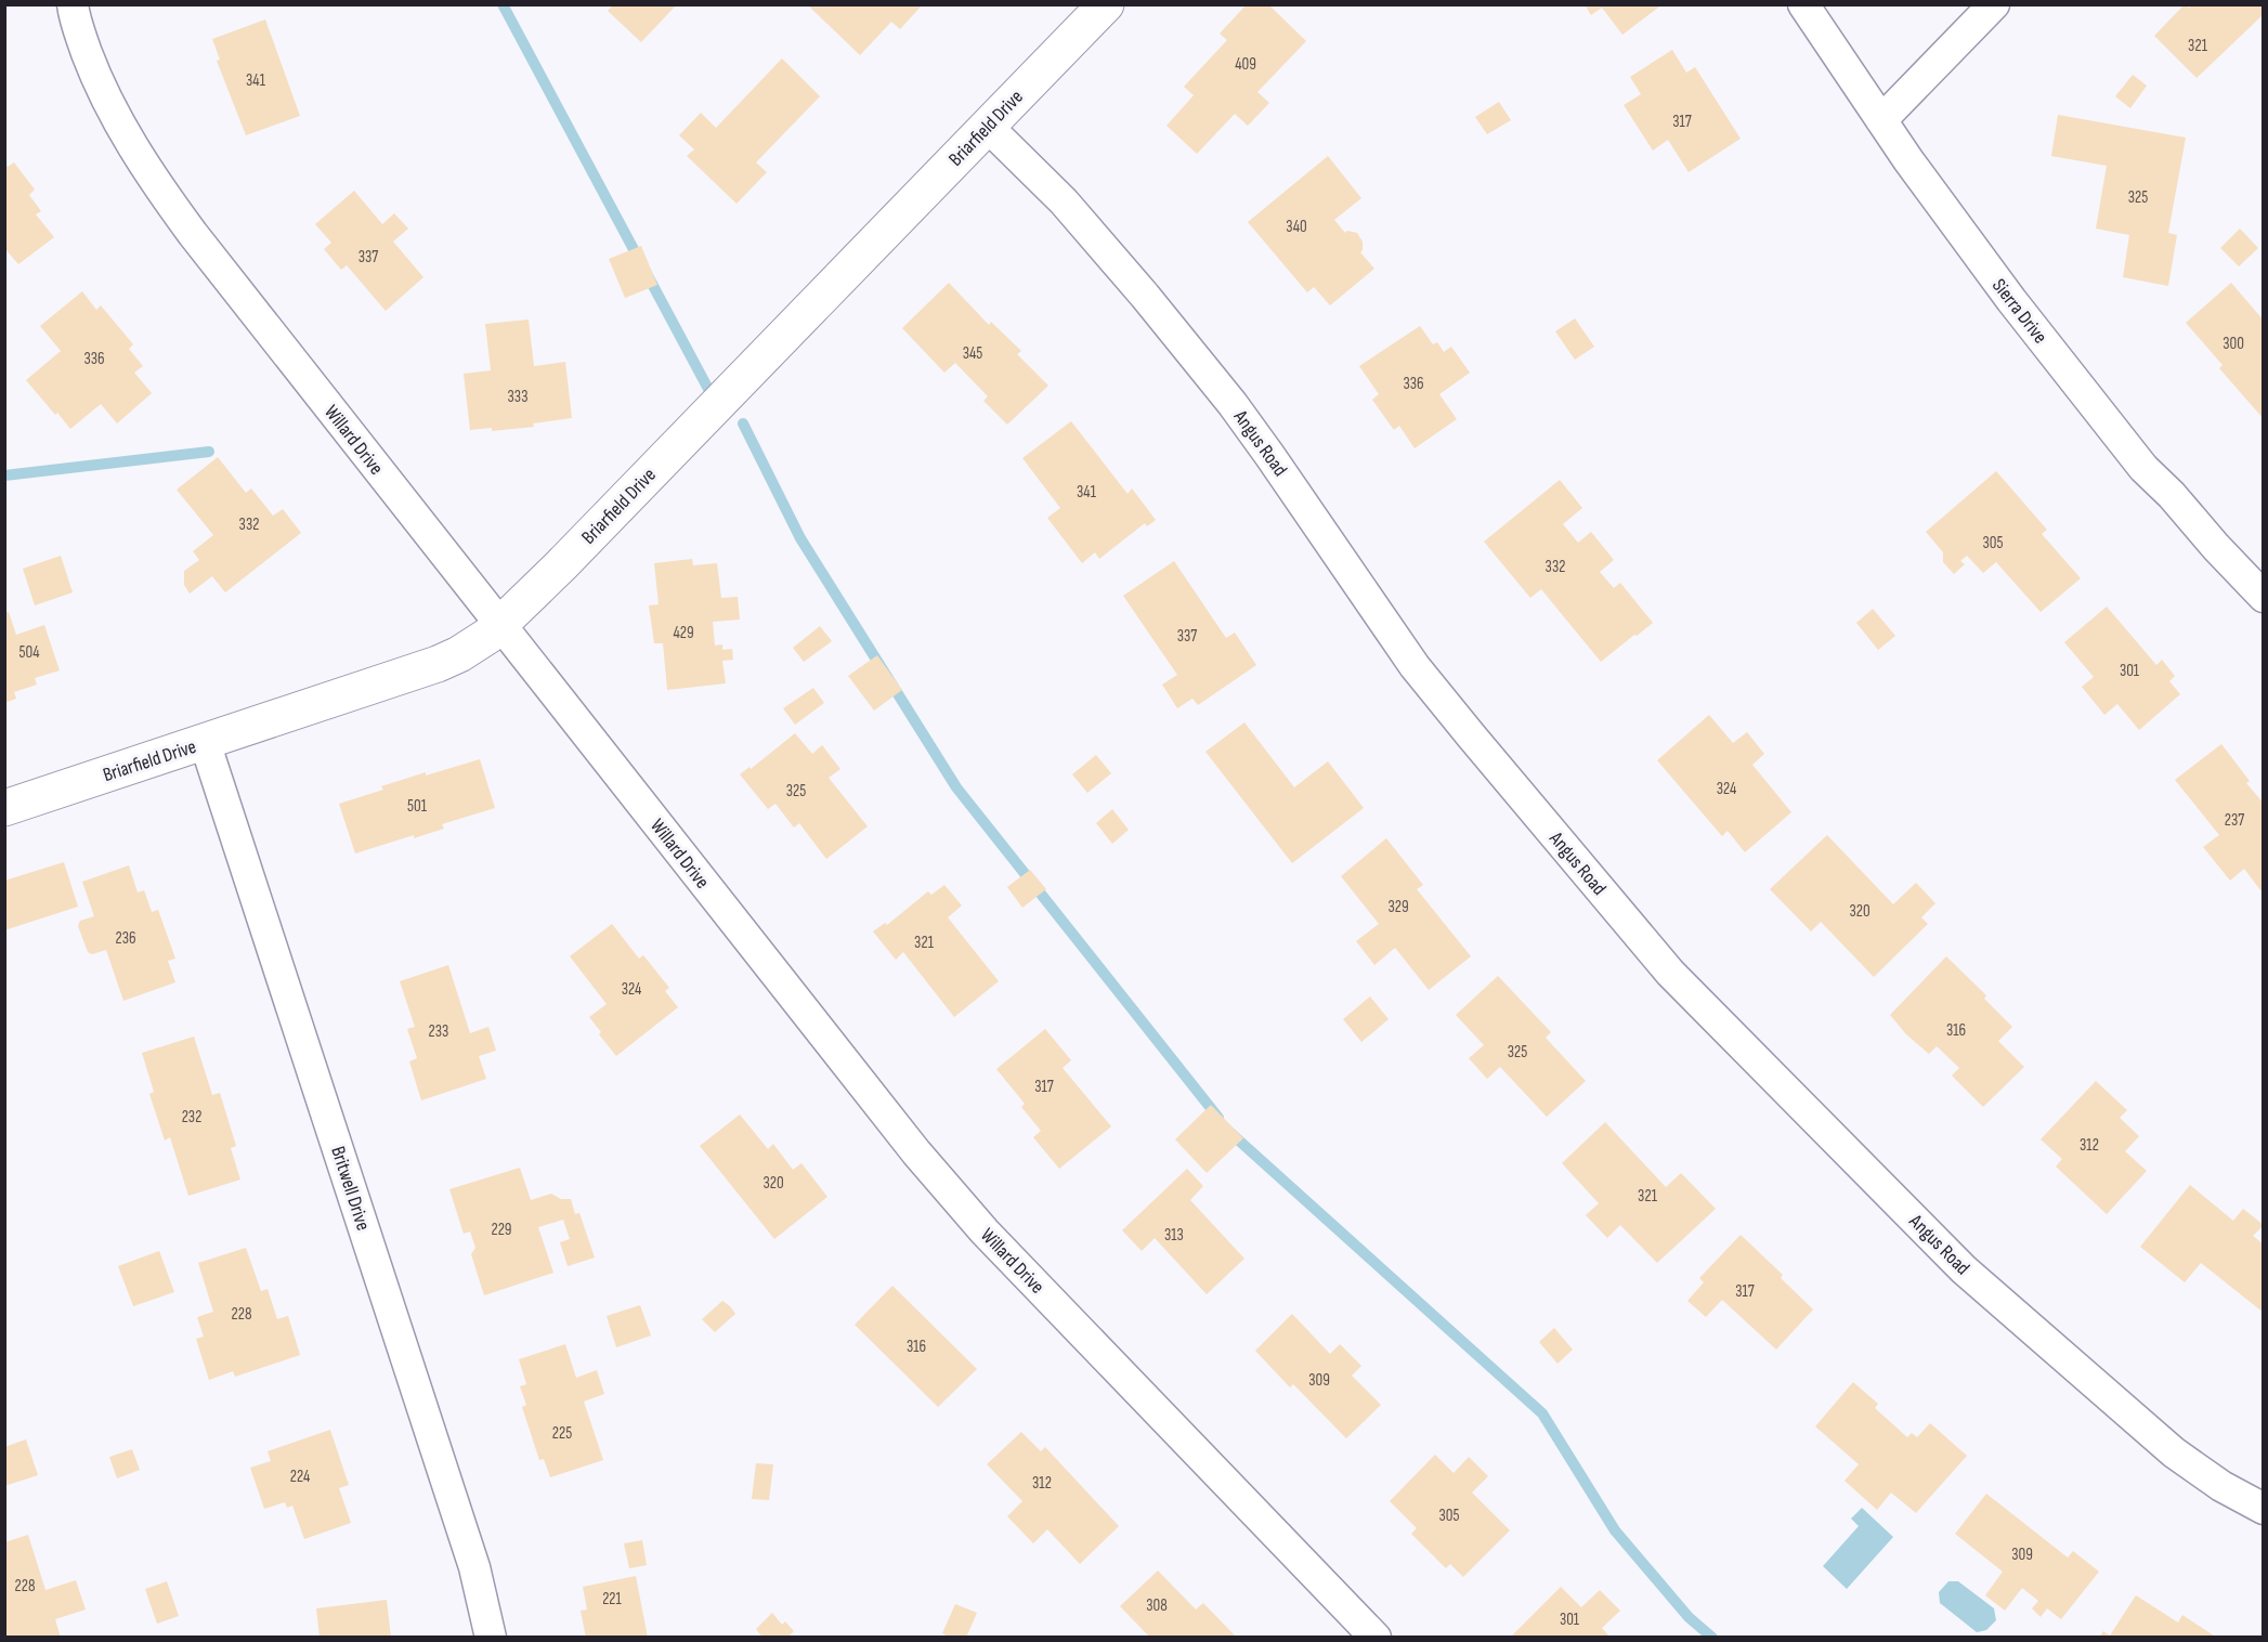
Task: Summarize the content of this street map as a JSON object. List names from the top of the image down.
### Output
{
  "streets": {
    "street": [
      "Briarfield Drive",
      "Sierra Drive",
      "Willard Drive",
      "Angus Road",
      "Britwell Drive"
    ]
  },
  "crossings": [
    ["Briarfield Drive", "Willard Drive"],
    ["Briarfield Drive", "Angus Road"],
    ["Briarfield Drive", "Britwell Drive"]
  ],
  "house_numbers": [
    "321",
    "409",
    "341",
    "317",
    "325",
    "340",
    "337",
    "300",
    "345",
    "336",
    "336",
    "333",
    "341",
    "332",
    "305",
    "332",
    "429",
    "337",
    "504",
    "301",
    "324",
    "325",
    "501",
    "237",
    "329",
    "320",
    "236",
    "321",
    "324",
    "316",
    "233",
    "325",
    "317",
    "232",
    "312",
    "320",
    "321",
    "229",
    "313",
    "317",
    "228",
    "316",
    "309",
    "225",
    "224",
    "312",
    "305",
    "309",
    "228",
    "221",
    "308",
    "301"
  ]
}
